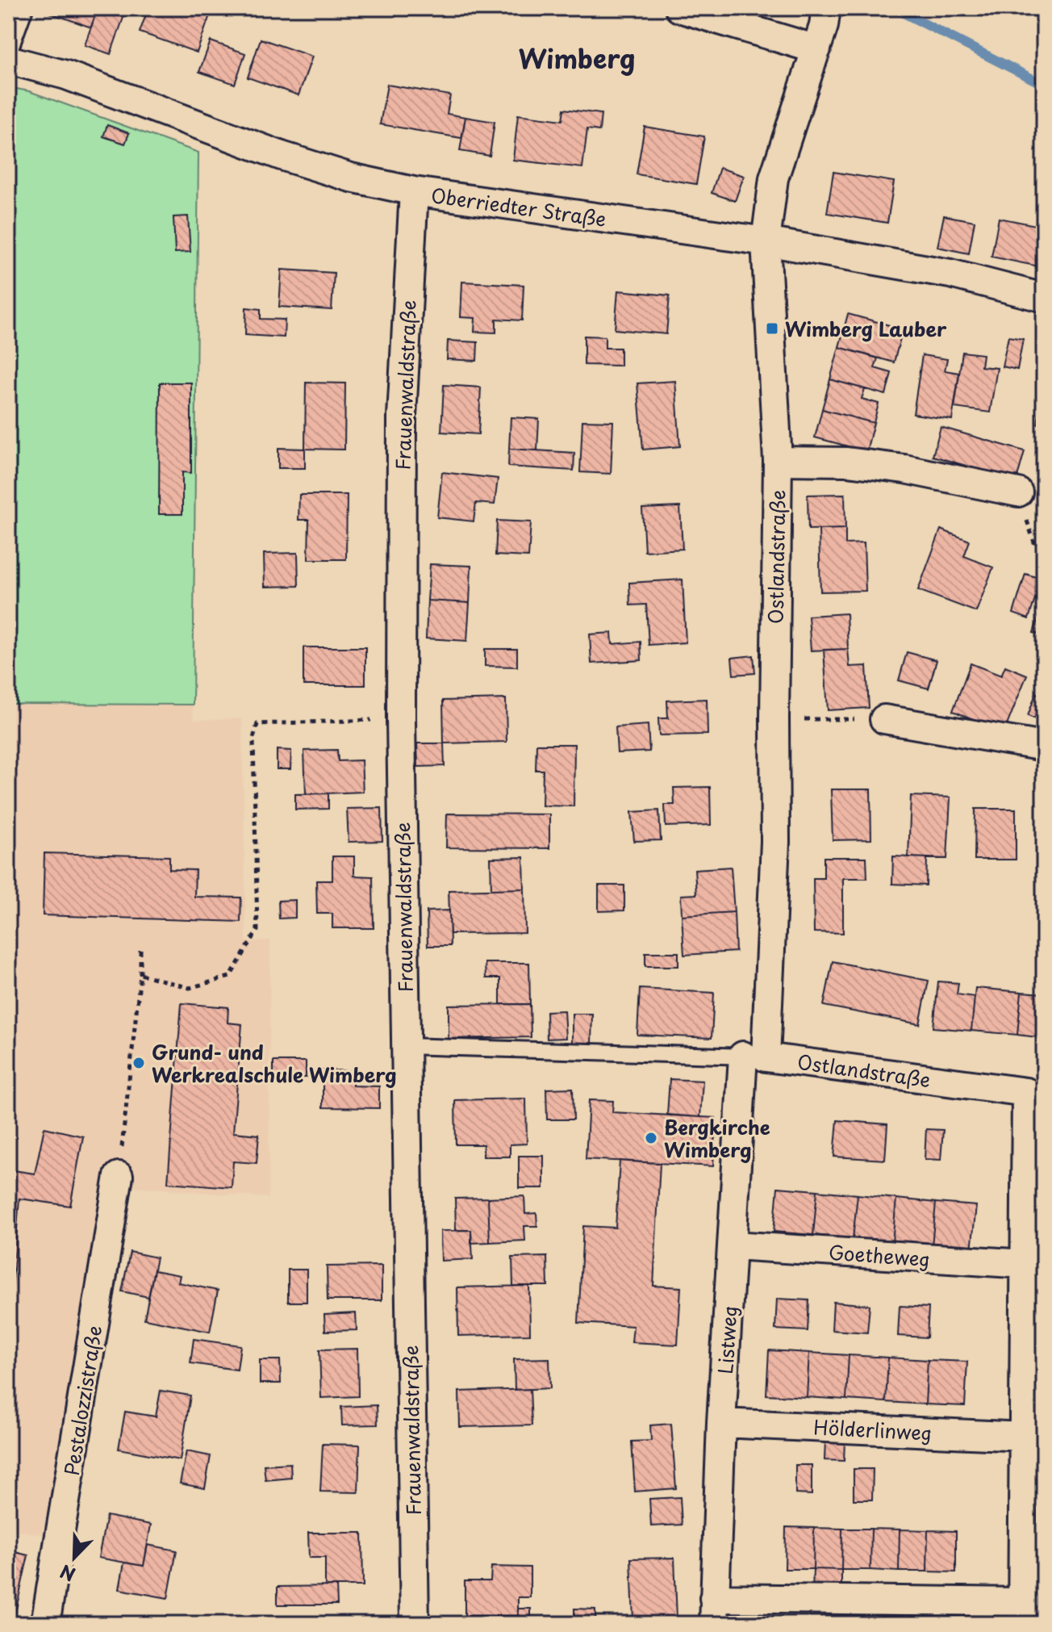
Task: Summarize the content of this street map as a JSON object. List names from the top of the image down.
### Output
{
  "streets": {
    "street": [
      "Oberriedter Straße",
      "Frauenwaldstraße",
      "Ostlandstraße",
      "Goetheweg",
      "Listweg",
      "Pestalozzistraße",
      "Hölderlinweg"
    ]
  },
  "crossings": [
    ["Oberriedter Straße", "Frauenwaldstraße"],
    ["Oberriedter Straße", "Ostlandstraße"],
    ["Ostlandstraße", "Goetheweg"],
    ["Ostlandstraße", "Listweg"],
    ["Ostlandstraße", "Hölderlinweg"],
    ["Goetheweg", "Listweg"],
    ["Listweg", "Hölderlinweg"]
  ],
  "districts": ["Wimberg"],
  "places": {
    "transit": ["Wimberg Lauber"],
    "other": ["Grund- und Werkrealschule Wimberg", "Bergkirche Wimberg"]
  },
  "north": "bottom left"
}
